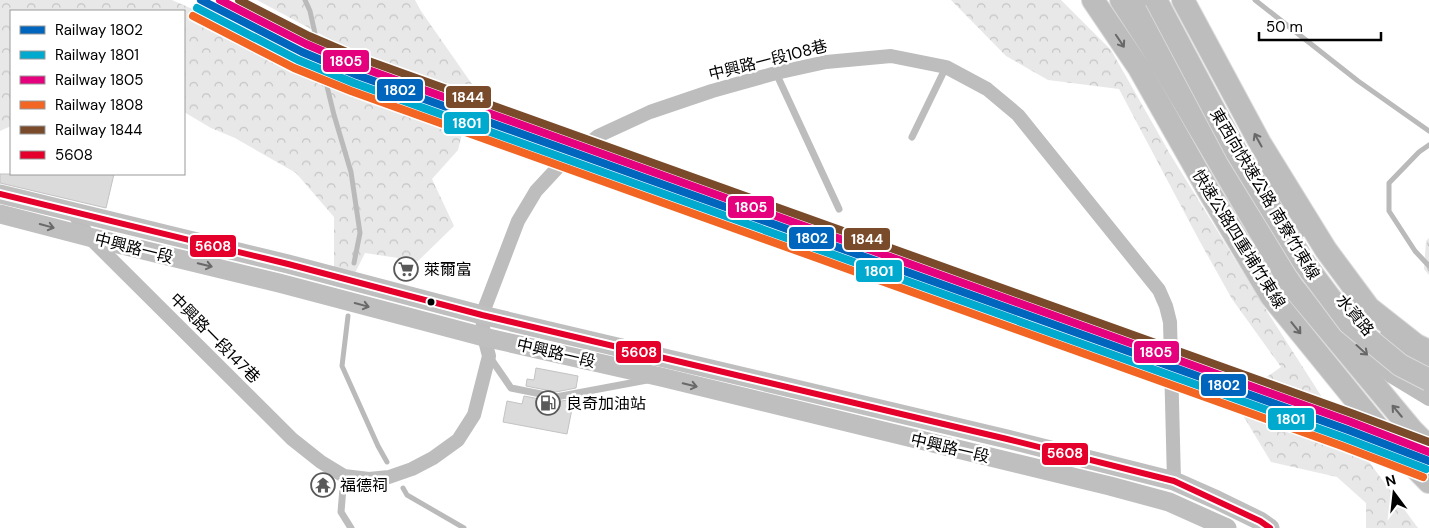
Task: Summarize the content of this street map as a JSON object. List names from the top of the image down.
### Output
{
  "streets": {
    "highway": ["東西向快速公路 南寮竹東線", "快速公路四重埔竹東線"],
    "main road": ["中興路一段"],
    "street": ["中興路一段108巷", "水資路", "中興路一段147巷"]
  },
  "crossings": [
    ["中興路一段108巷", "中興路一段"],
    ["中興路一段108巷", "中興路一段147巷"],
    ["中興路一段", "中興路一段147巷"]
  ],
  "places": {
    "supermarket": ["萊爾富"],
    "fuel station": ["良奇加油站"],
    "temple": ["福德祠"]
  },
  "lines": [
    "rail line 1802",
    "rail line 1805",
    "rail line 1844",
    "rail line 1801",
    "rail line 1808",
    "transit line 5608"
  ],
  "legend": [
    "Railway 1802",
    "Railway 1801",
    "Railway 1805",
    "Railway 1808",
    "Railway 1844",
    "5608"
  ],
  "scale_bar": "50 m",
  "north": "top"
}
